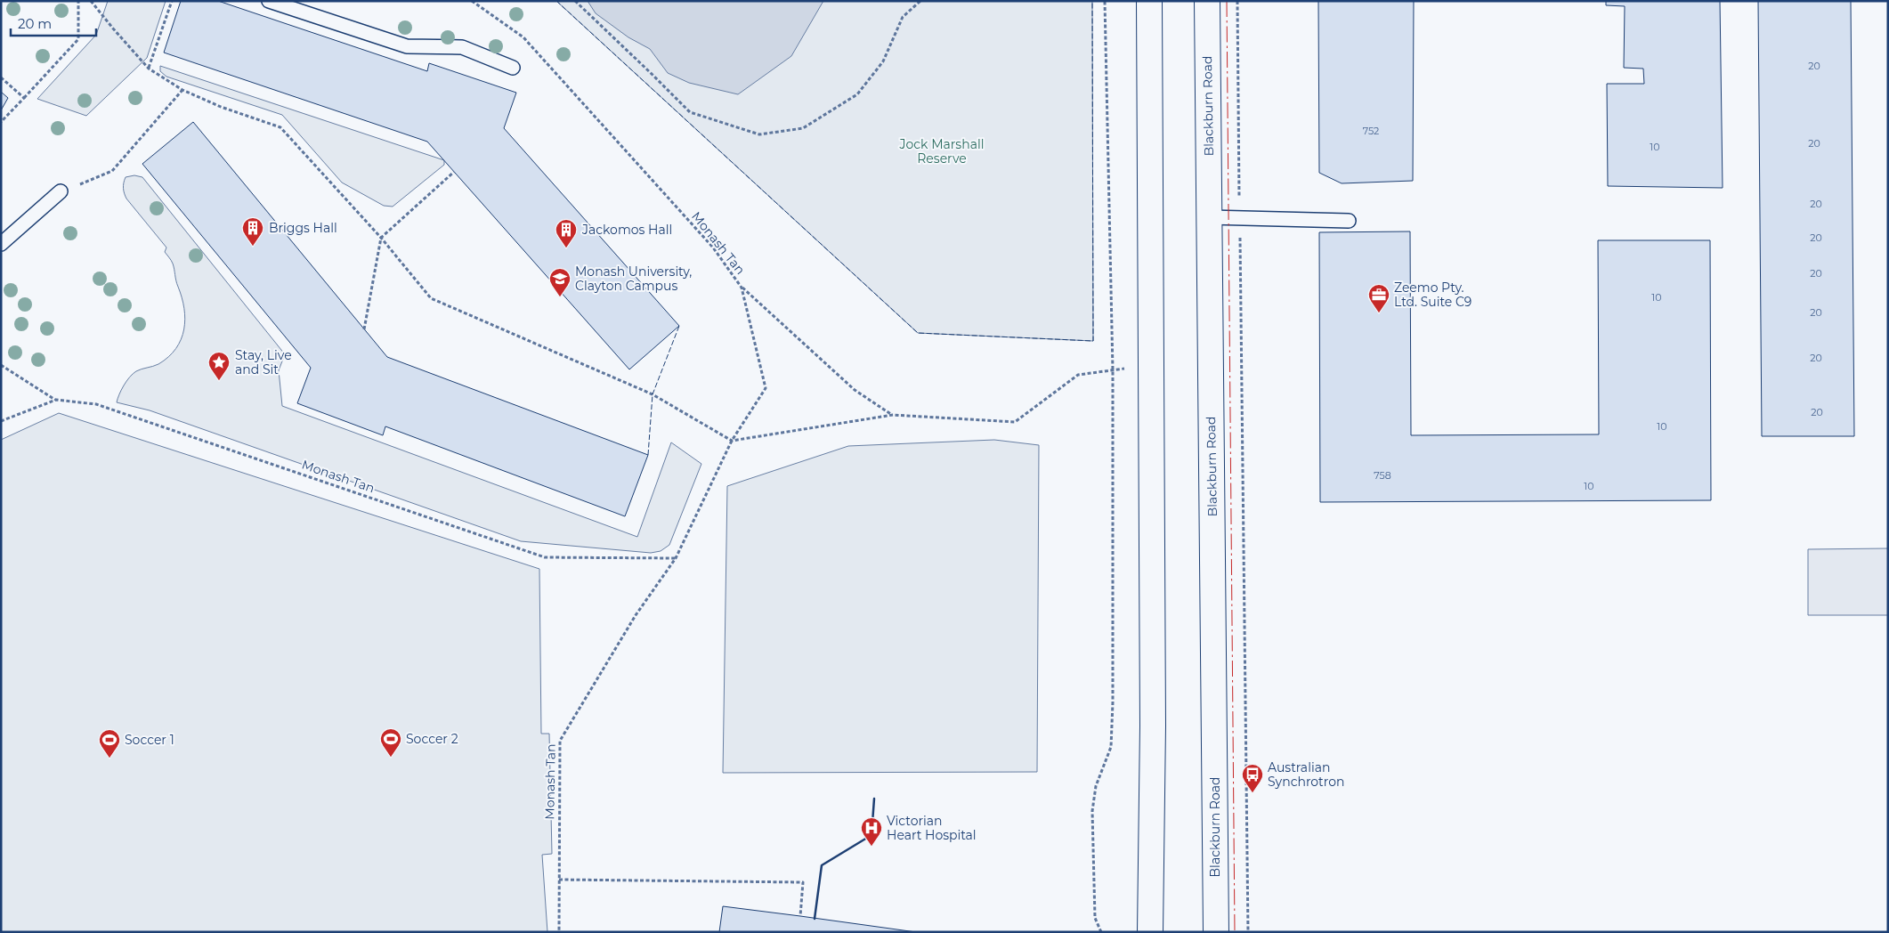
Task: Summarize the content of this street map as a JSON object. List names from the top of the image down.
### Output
{
  "streets": {
    "main road": ["Blackburn Road"],
    "path": ["Monash Tan"]
  },
  "parks": ["Jock Marshall Reserve"],
  "places": {
    "building": ["Briggs Hall", "Jackomos Hall"],
    "school or university": ["Monash University, Clayton Campus"],
    "office": ["Zeemo Pty. Ltd. Suite C9"],
    "place": ["Stay, Live and Sit"],
    "sports": ["Soccer 2", "Soccer 1"],
    "bus stop": ["Australian Synchrotron"],
    "hospital": ["Victorian Heart Hospital"]
  },
  "house_numbers": [
    "20",
    "752",
    "20",
    "10",
    "20",
    "20",
    "20",
    "10",
    "20",
    "20",
    "20",
    "10",
    "758",
    "10"
  ],
  "scale_bar": "20 m"
}
